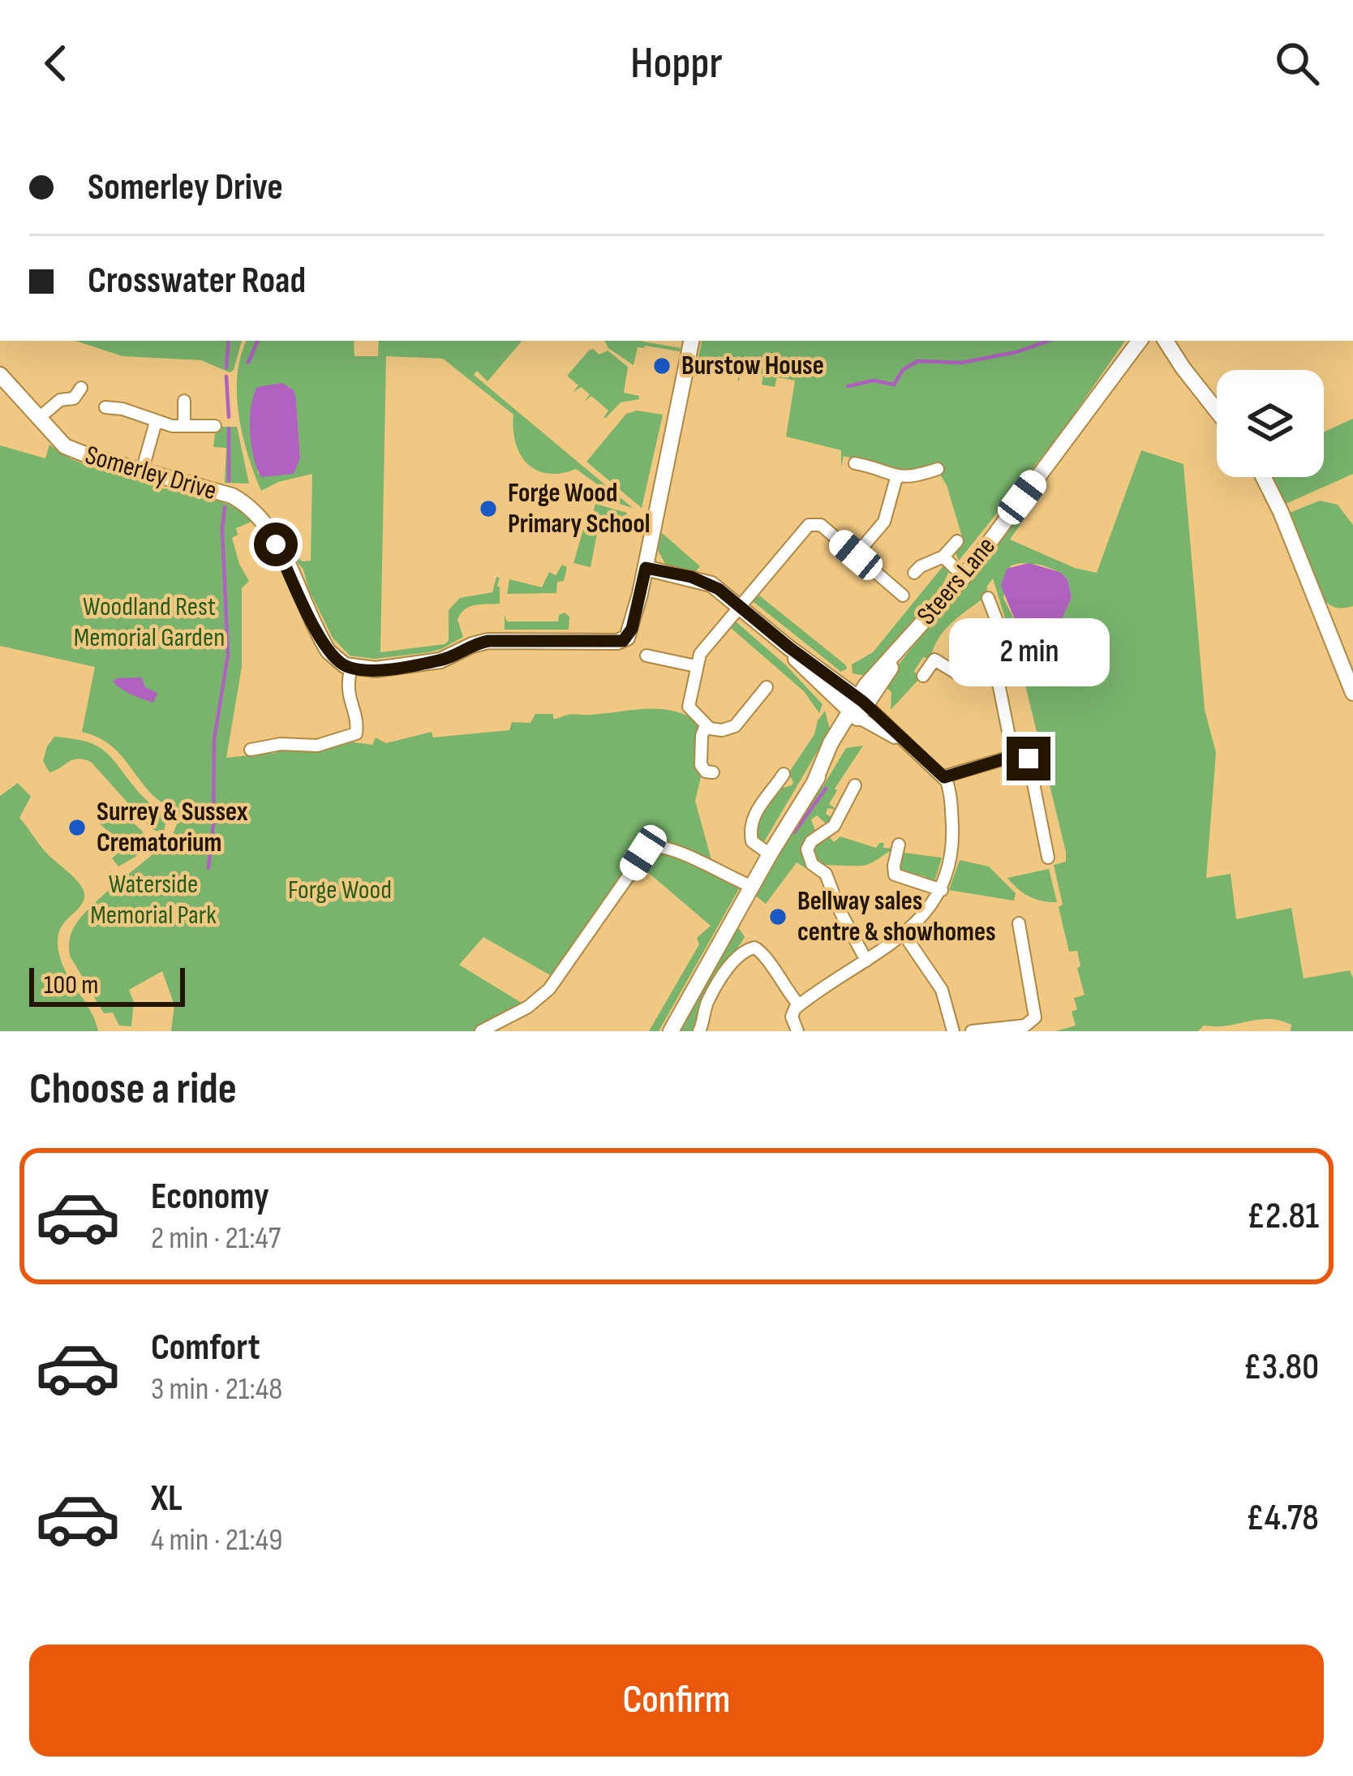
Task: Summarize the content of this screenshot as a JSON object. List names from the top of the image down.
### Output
{
  "streets": {
    "street": ["Somerley Drive", "Steers Lane"]
  },
  "parks": ["Woodland Rest Memorial Garden", "Waterside Memorial Park", "Forge Wood"],
  "places": [
    "Burstow House",
    "Forge Wood Primary School",
    "Surrey & Sussex Crematorium",
    "Bellway sales centre & showhomes"
  ],
  "scale_bar": "100 m",
  "page": {
    "header": "Hoppr",
    "banner": ["Somerley Drive", "Crosswater Road"],
    "bubble": "2 min",
    "scale": "100 m",
    "heading": "Choose a ride",
    "list": [
      {
        "name": "Economy",
        "note": "2 min · 21:47",
        "value": "£2.81"
      },
      {
        "name": "Comfort",
        "note": "3 min · 21:48",
        "value": "£3.80"
      },
      {
        "name": "XL",
        "note": "4 min · 21:49",
        "value": "£4.78"
      }
    ],
    "buttons": "Confirm"
  }
}
